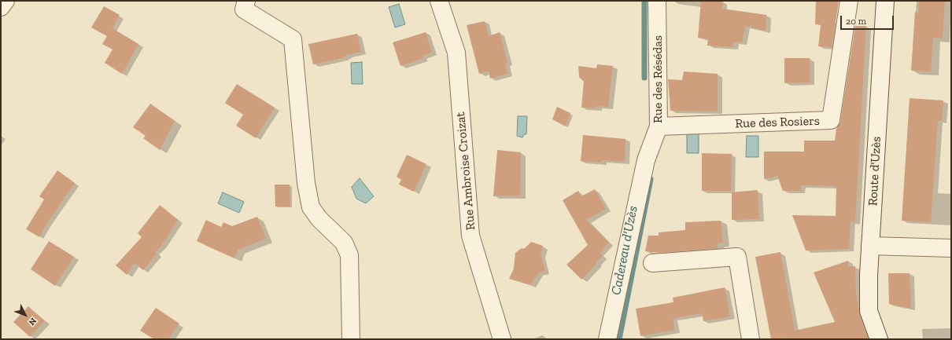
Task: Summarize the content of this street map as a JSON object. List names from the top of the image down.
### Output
{
  "streets": {
    "street": [
      "Rue des Résédas",
      "Rue des Rosiers",
      "Rue Ambroise Croizat",
      "Route d'Uzès"
    ]
  },
  "crossings": [
    ["Rue des Résédas", "Rue des Rosiers"]
  ],
  "water": ["Cadereau d'Uzès"],
  "scale_bar": "20 m",
  "north": "bottom right"
}
